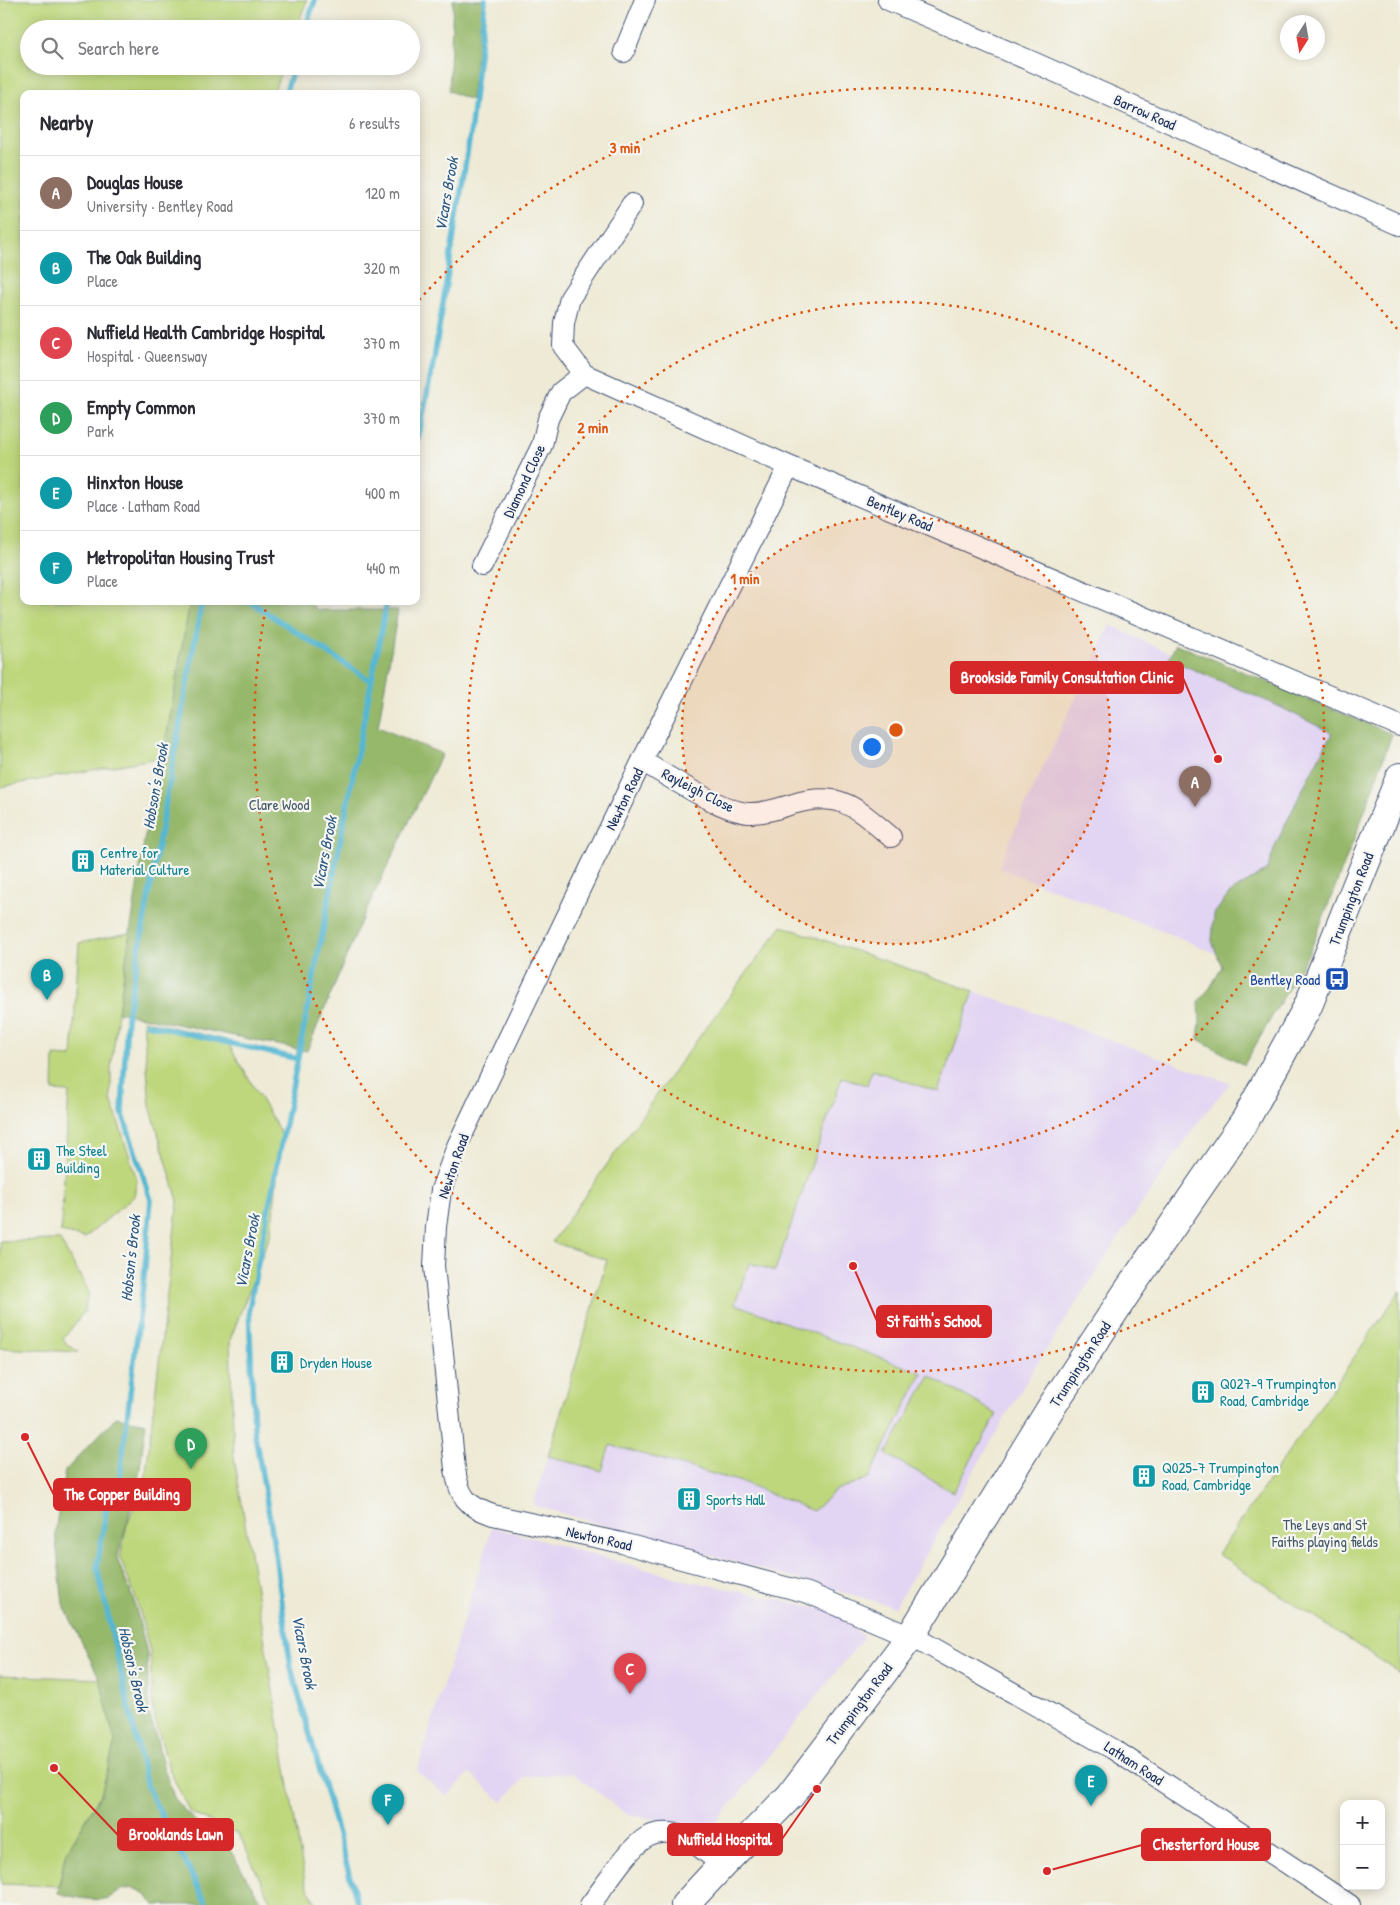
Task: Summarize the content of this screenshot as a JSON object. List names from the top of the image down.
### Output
{
  "streets": {
    "main road": ["Trumpington Road"],
    "street": [
      "Barrow Road",
      "Diamond Close",
      "Bentley Road",
      "Rayleigh Close",
      "Newton Road",
      "Latham Road"
    ]
  },
  "crossings": [
    ["Diamond Close", "Bentley Road"],
    ["Bentley Road", "Newton Road"],
    ["Rayleigh Close", "Newton Road"],
    ["Newton Road", "Trumpington Road"],
    ["Newton Road", "Latham Road"],
    ["Trumpington Road", "Latham Road"]
  ],
  "water": ["Vicars Brook", "Hobson's Brook"],
  "parks": ["Clare Wood", "The Leys and St Faiths playing fields"],
  "places": {
    "other": [
      "Brookside Family Consultation Clinic",
      "St Faith's School",
      "The Copper Building",
      "Brooklands Lawn",
      "Nuffield Hospital",
      "Chesterford House"
    ],
    "building": [
      "Centre for Material Culture",
      "The Steel Building",
      "Dryden House",
      "Q027-9 Trumpington Road, Cambridge",
      "Q025-7 Trumpington Road, Cambridge",
      "Sports Hall"
    ],
    "bus stop": ["Bentley Road"]
  },
  "north": "bottom",
  "page": {
    "search": "Search here",
    "heading": ["Nearby", "6 results"],
    "list": [
      {
        "mark": "A",
        "name": "Douglas House",
        "note": "University · Bentley Road",
        "value": "120 m"
      },
      {
        "mark": "B",
        "name": "The Oak Building",
        "note": "Place",
        "value": "320 m"
      },
      {
        "mark": "C",
        "name": "Nuffield Health Cambridge Hospital",
        "note": "Hospital · Queensway",
        "value": "370 m"
      },
      {
        "mark": "D",
        "name": "Empty Common",
        "note": "Park",
        "value": "370 m"
      },
      {
        "mark": "E",
        "name": "Hinxton House",
        "note": "Place · Latham Road",
        "value": "400 m"
      },
      {
        "mark": "F",
        "name": "Metropolitan Housing Trust",
        "note": "Place",
        "value": "440 m"
      }
    ],
    "pins": [
      "A",
      "B",
      "D",
      "C",
      "E",
      "F"
    ],
    "map_buttons": ["+", "−"]
  },
  "rings": ["3 min", "2 min", "1 min"]
}
